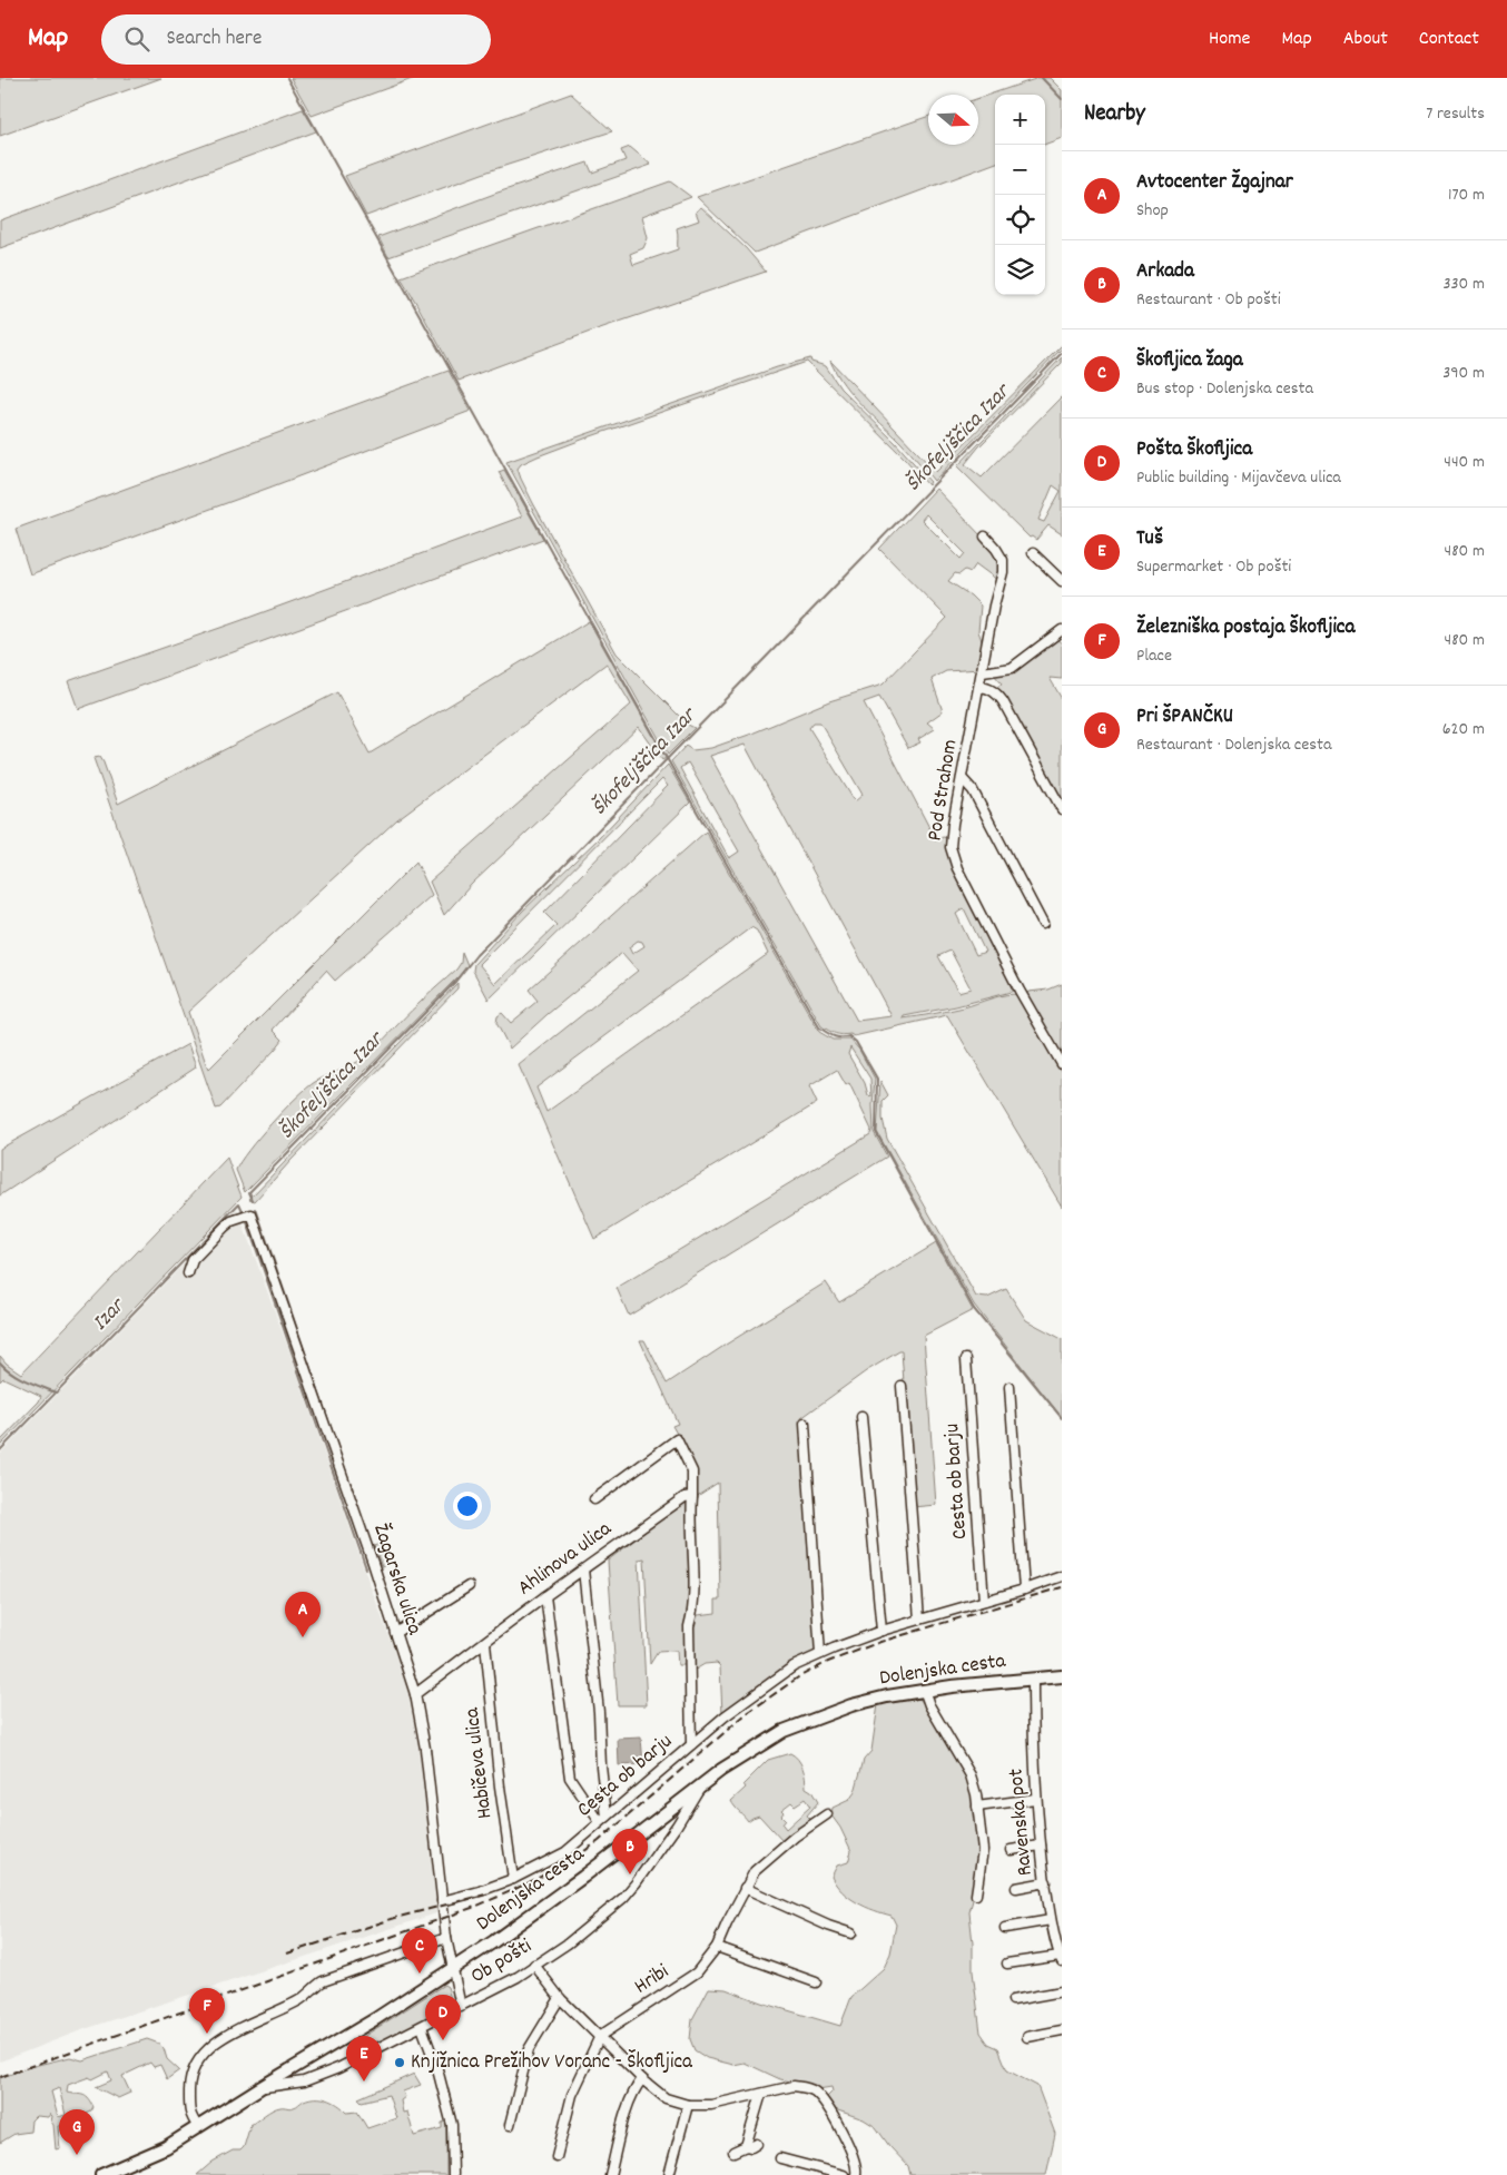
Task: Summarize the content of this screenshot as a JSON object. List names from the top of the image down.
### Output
{
  "streets": {
    "main road": ["Dolenjska cesta"],
    "street": [
      "Pod Strahom",
      "Cesta ob barju",
      "Ahlinova ulica",
      "Žagarska ulica",
      "Habičeva ulica",
      "Ravenska pot",
      "Ob pošti",
      "Hribi"
    ]
  },
  "crossings": [
    ["Cesta ob barju", "Žagarska ulica"],
    ["Cesta ob barju", "Habičeva ulica"],
    ["Ahlinova ulica", "Žagarska ulica"],
    ["Ahlinova ulica", "Habičeva ulica"],
    ["Žagarska ulica", "Dolenjska cesta"],
    ["Žagarska ulica", "Ob pošti"],
    ["Dolenjska cesta", "Ravenska pot"],
    ["Dolenjska cesta", "Ob pošti"]
  ],
  "water": ["Škofeljščica Izar", "Izar"],
  "places": ["Knjižnica Prežihov Voranc - Škofljica"],
  "north": "right",
  "page": {
    "header": "Map",
    "search": "Search here",
    "nav": [
      "Home",
      "Map",
      "About",
      "Contact"
    ],
    "heading": ["Nearby", "7 results"],
    "map_buttons": ["+", "−"],
    "list": [
      {
        "mark": "A",
        "name": "Avtocenter Žgajnar",
        "note": "Shop",
        "value": "170 m"
      },
      {
        "mark": "B",
        "name": "Arkada",
        "note": "Restaurant · Ob pošti",
        "value": "330 m"
      },
      {
        "mark": "C",
        "name": "Škofljica žaga",
        "note": "Bus stop · Dolenjska cesta",
        "value": "390 m"
      },
      {
        "mark": "D",
        "name": "Pošta Škofljica",
        "note": "Public building · Mijavčeva ulica",
        "value": "440 m"
      },
      {
        "mark": "E",
        "name": "Tuš",
        "note": "Supermarket · Ob pošti",
        "value": "480 m"
      },
      {
        "mark": "F",
        "name": "Železniška postaja Škofljica",
        "note": "Place",
        "value": "480 m"
      },
      {
        "mark": "G",
        "name": "Pri ŠPANČKU",
        "note": "Restaurant · Dolenjska cesta",
        "value": "620 m"
      }
    ],
    "pins": [
      "A",
      "B",
      "C",
      "F",
      "D",
      "E",
      "G"
    ]
  }
}
